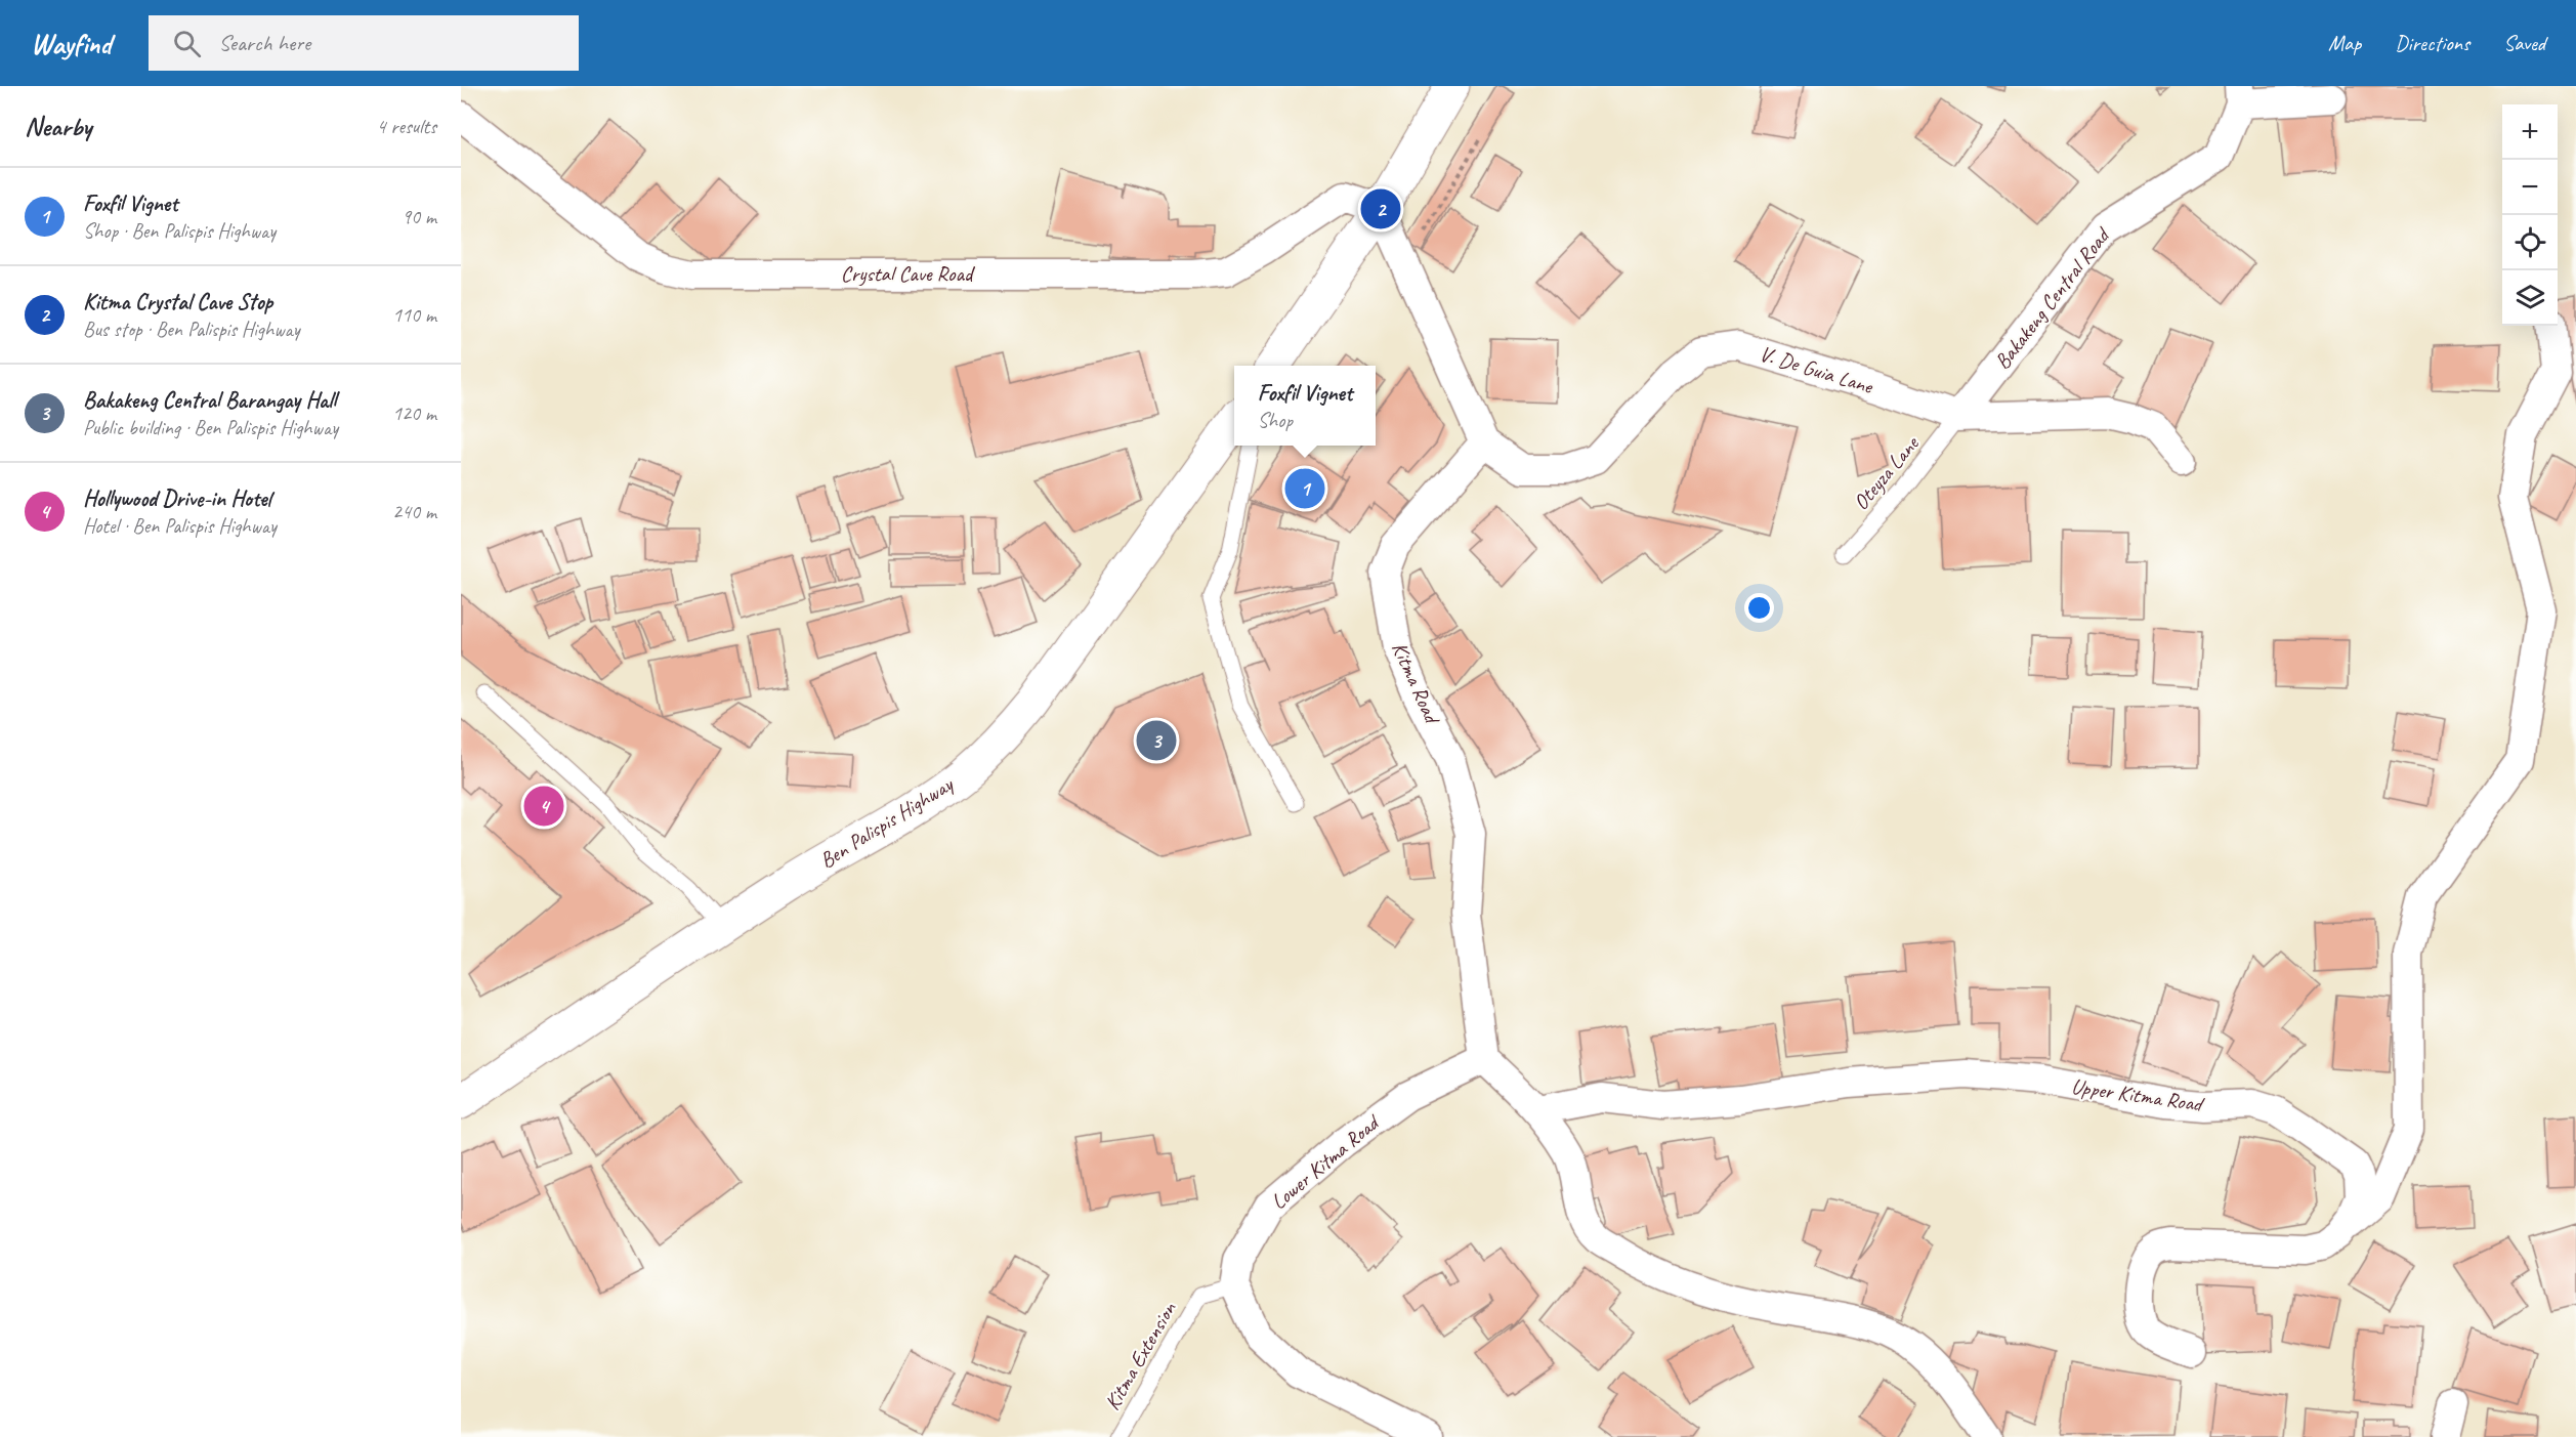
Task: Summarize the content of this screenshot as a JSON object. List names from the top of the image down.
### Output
{
  "streets": {
    "main road": ["Ben Palispis Highway"],
    "street": [
      "Crystal Cave Road",
      "Bakakeng Central Road",
      "V. De Guia Lane",
      "Kitma Road",
      "Upper Kitma Road",
      "Lower Kitma Road"
    ],
    "lane": ["Oteyza Lane", "Kitma Extension"]
  },
  "crossings": [
    ["Bakakeng Central Road", "V. De Guia Lane"],
    ["Bakakeng Central Road", "Oteyza Lane"],
    ["V. De Guia Lane", "Oteyza Lane"],
    ["V. De Guia Lane", "Kitma Road"],
    ["Kitma Road", "Lower Kitma Road"],
    ["Lower Kitma Road", "Kitma Extension"]
  ],
  "page": {
    "header": "Wayfind",
    "search": "Search here",
    "nav": ["Map", "Directions", "Saved"],
    "heading": ["Nearby", "4 results"],
    "map_buttons": ["+", "−"],
    "list": [
      {
        "mark": "1",
        "name": "Foxfil Vignet",
        "note": "Shop · Ben Palispis Highway",
        "value": "90 m"
      },
      {
        "mark": "2",
        "name": "Kitma Crystal Cave Stop",
        "note": "Bus stop · Ben Palispis Highway",
        "value": "110 m"
      },
      {
        "mark": "3",
        "name": "Bakakeng Central Barangay Hall",
        "note": "Public building · Ben Palispis Highway",
        "value": "120 m"
      },
      {
        "mark": "4",
        "name": "Hollywood Drive-in Hotel",
        "note": "Hotel · Ben Palispis Highway",
        "value": "240 m"
      }
    ],
    "pins": [
      "2",
      "1",
      "3",
      "4"
    ],
    "popup": ["Foxfil Vignet", "Shop"]
  }
}
